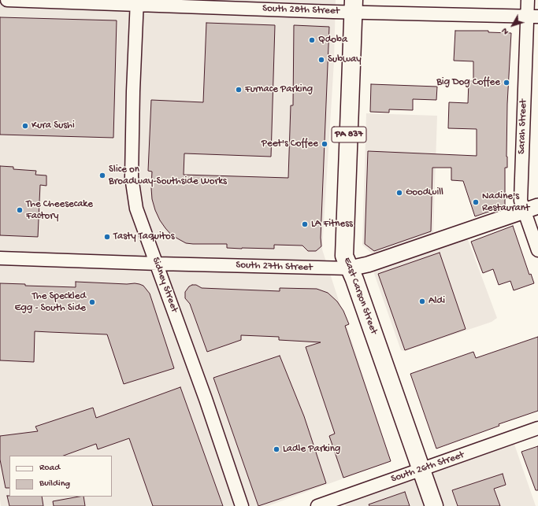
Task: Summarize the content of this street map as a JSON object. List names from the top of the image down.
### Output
{
  "streets": {
    "main road": ["PA 837", "East Carson Street"],
    "street": [
      "South 28th Street",
      "Sarah Street",
      "South 27th Street",
      "Sidney Street",
      "South 26th Street"
    ]
  },
  "crossings": [
    ["South 28th Street", "Sarah Street"],
    ["South 28th Street", "Sidney Street"],
    ["South 28th Street", "East Carson Street"],
    ["Sarah Street", "South 27th Street"],
    ["South 27th Street", "Sidney Street"],
    ["South 27th Street", "East Carson Street"],
    ["East Carson Street", "South 26th Street"]
  ],
  "places": [
    "Qdoba",
    "Subway",
    "Big Dog Coffee",
    "Furnace Parking",
    "Kura Sushi",
    "Peet's Coffee",
    "Slice on Broadway-Southside Works",
    "Goodwill",
    "Nadine's Restaurant",
    "The Cheesecake Factory",
    "LA Fitness",
    "Tasty Taquitos",
    "Aldi",
    "The Speckled Egg - South Side",
    "Ladle Parking"
  ],
  "legend": ["Road", "Building"],
  "north": "bottom left"
}
